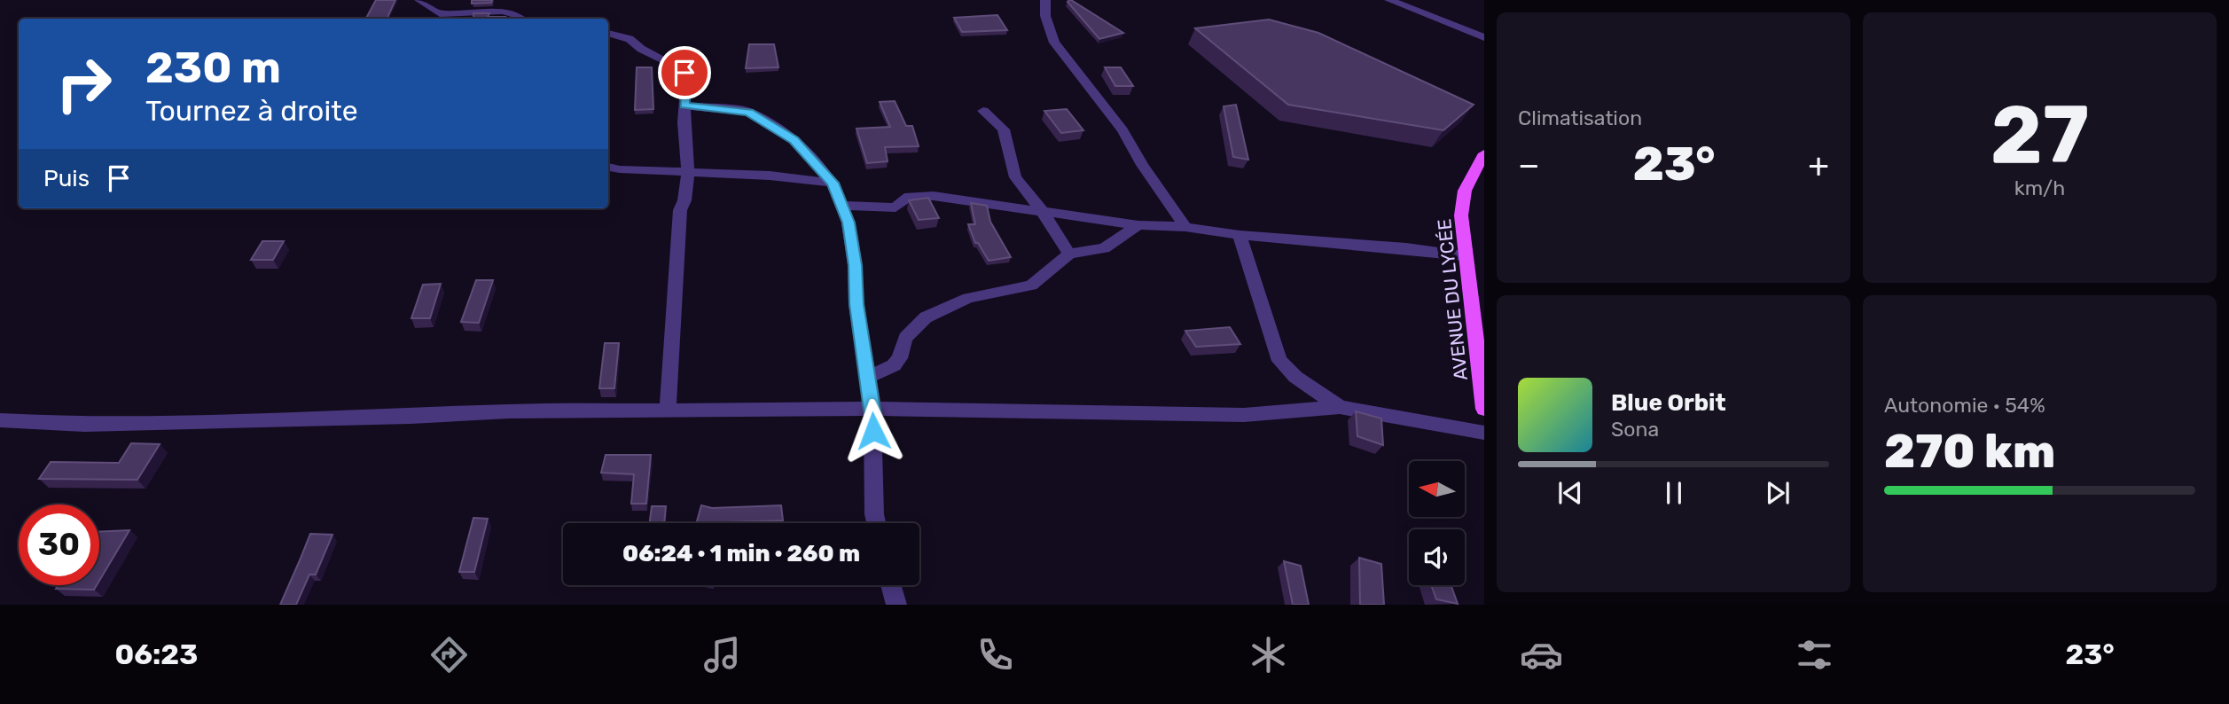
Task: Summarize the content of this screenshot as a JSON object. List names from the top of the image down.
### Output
{
  "streets": {
    "main road": ["AVENUE DU LYCÉE"]
  },
  "north": "left",
  "page": {
    "tile": [
      "Climatisation",
      ["27", "km/h"],
      ["Autonomie · 54%", "270 km"]
    ],
    "turn": ["230 m", "Tournez à droite"],
    "heat": ["−", "23°", "+"],
    "then": "Puis",
    "song": ["Blue Orbit", "Sona"],
    "limit": "30",
    "trip": "06:24 · 1 min · 260 m",
    "tabs": ["06:23", "23°"]
  }
}
